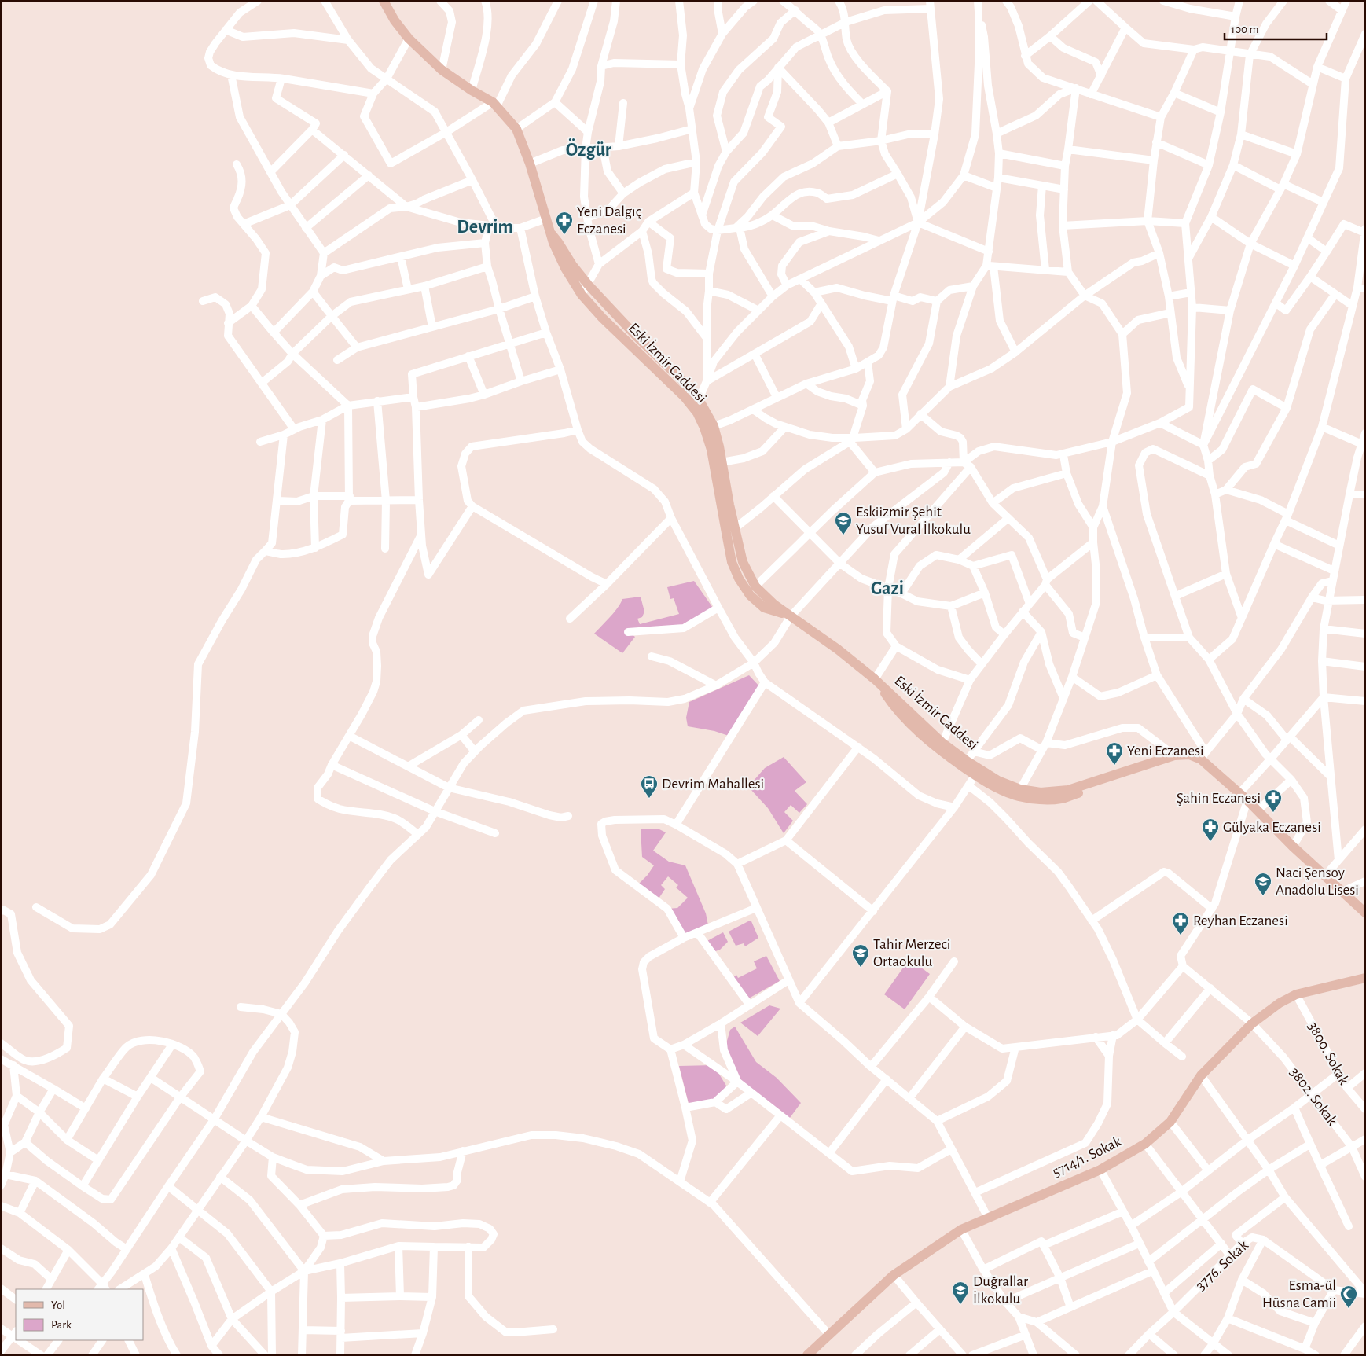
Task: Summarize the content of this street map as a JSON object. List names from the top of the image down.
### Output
{
  "streets": {
    "main road": ["Eski İzmir Caddesi", "5714/1. Sokak"],
    "street": ["3800. Sokak", "3802. Sokak", "3776. Sokak"]
  },
  "crossings": [
    ["3800. Sokak", "5714/1. Sokak"],
    ["3802. Sokak", "5714/1. Sokak"]
  ],
  "districts": ["Özgür", "Devrim", "Gazi"],
  "places": {
    "pharmacy": [
      "Yeni Dalgıç Eczanesi",
      "Yeni Eczanesi",
      "Şahin Eczanesi",
      "Gülyaka Eczanesi",
      "Reyhan Eczanesi"
    ],
    "school or university": [
      "Eskiizmir Şehit Yusuf Vural İlkokulu",
      "Naci Şensoy Anadolu Lisesi",
      "Tahir Merzeci Ortaokulu",
      "Duğrallar İlkokulu"
    ],
    "bus stop": ["Devrim Mahallesi"],
    "mosque": ["Esma-ül Hüsna Camii"]
  },
  "legend": ["Yol", "Park"],
  "scale_bar": "100 m"
}
